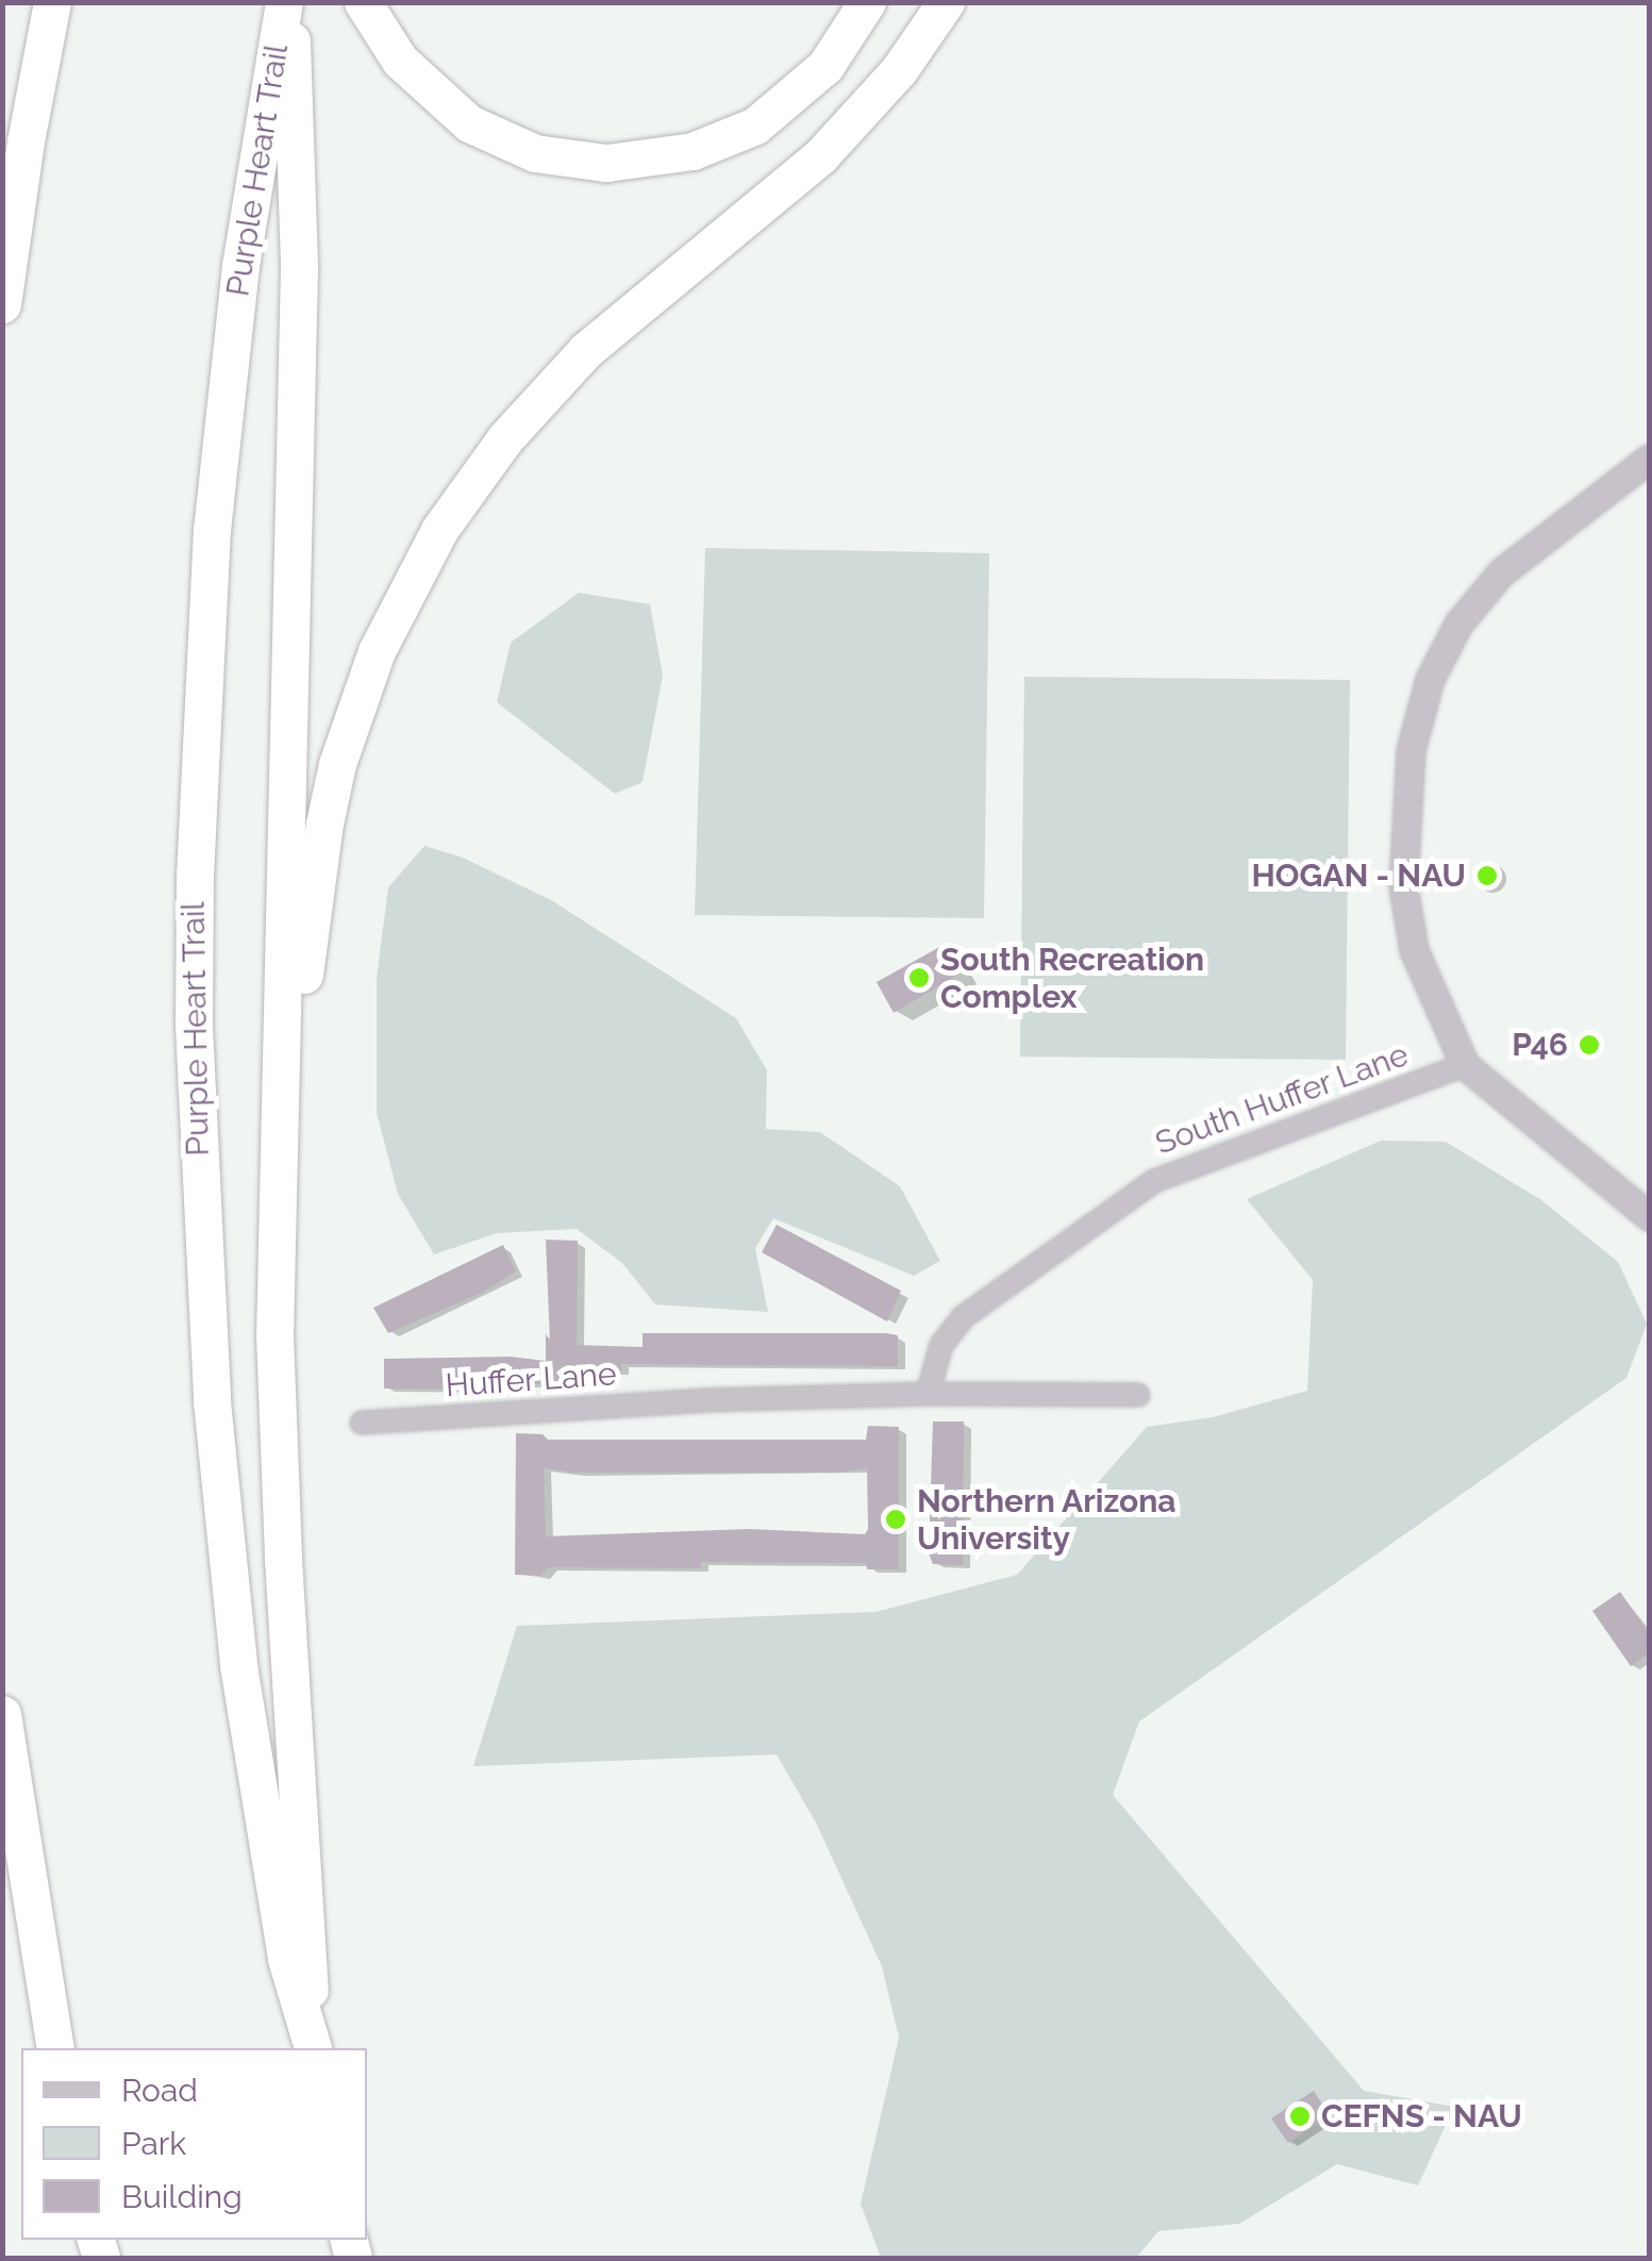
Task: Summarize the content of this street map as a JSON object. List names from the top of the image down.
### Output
{
  "streets": {
    "highway": ["Purple Heart Trail"],
    "street": ["South Huffer Lane", "Huffer Lane"]
  },
  "crossings": [
    ["South Huffer Lane", "Huffer Lane"]
  ],
  "places": [
    "HOGAN - NAU",
    "South Recreation Complex",
    "P46",
    "Northern Arizona University",
    "CEFNS - NAU"
  ],
  "legend": ["Road", "Park", "Building"]
}
